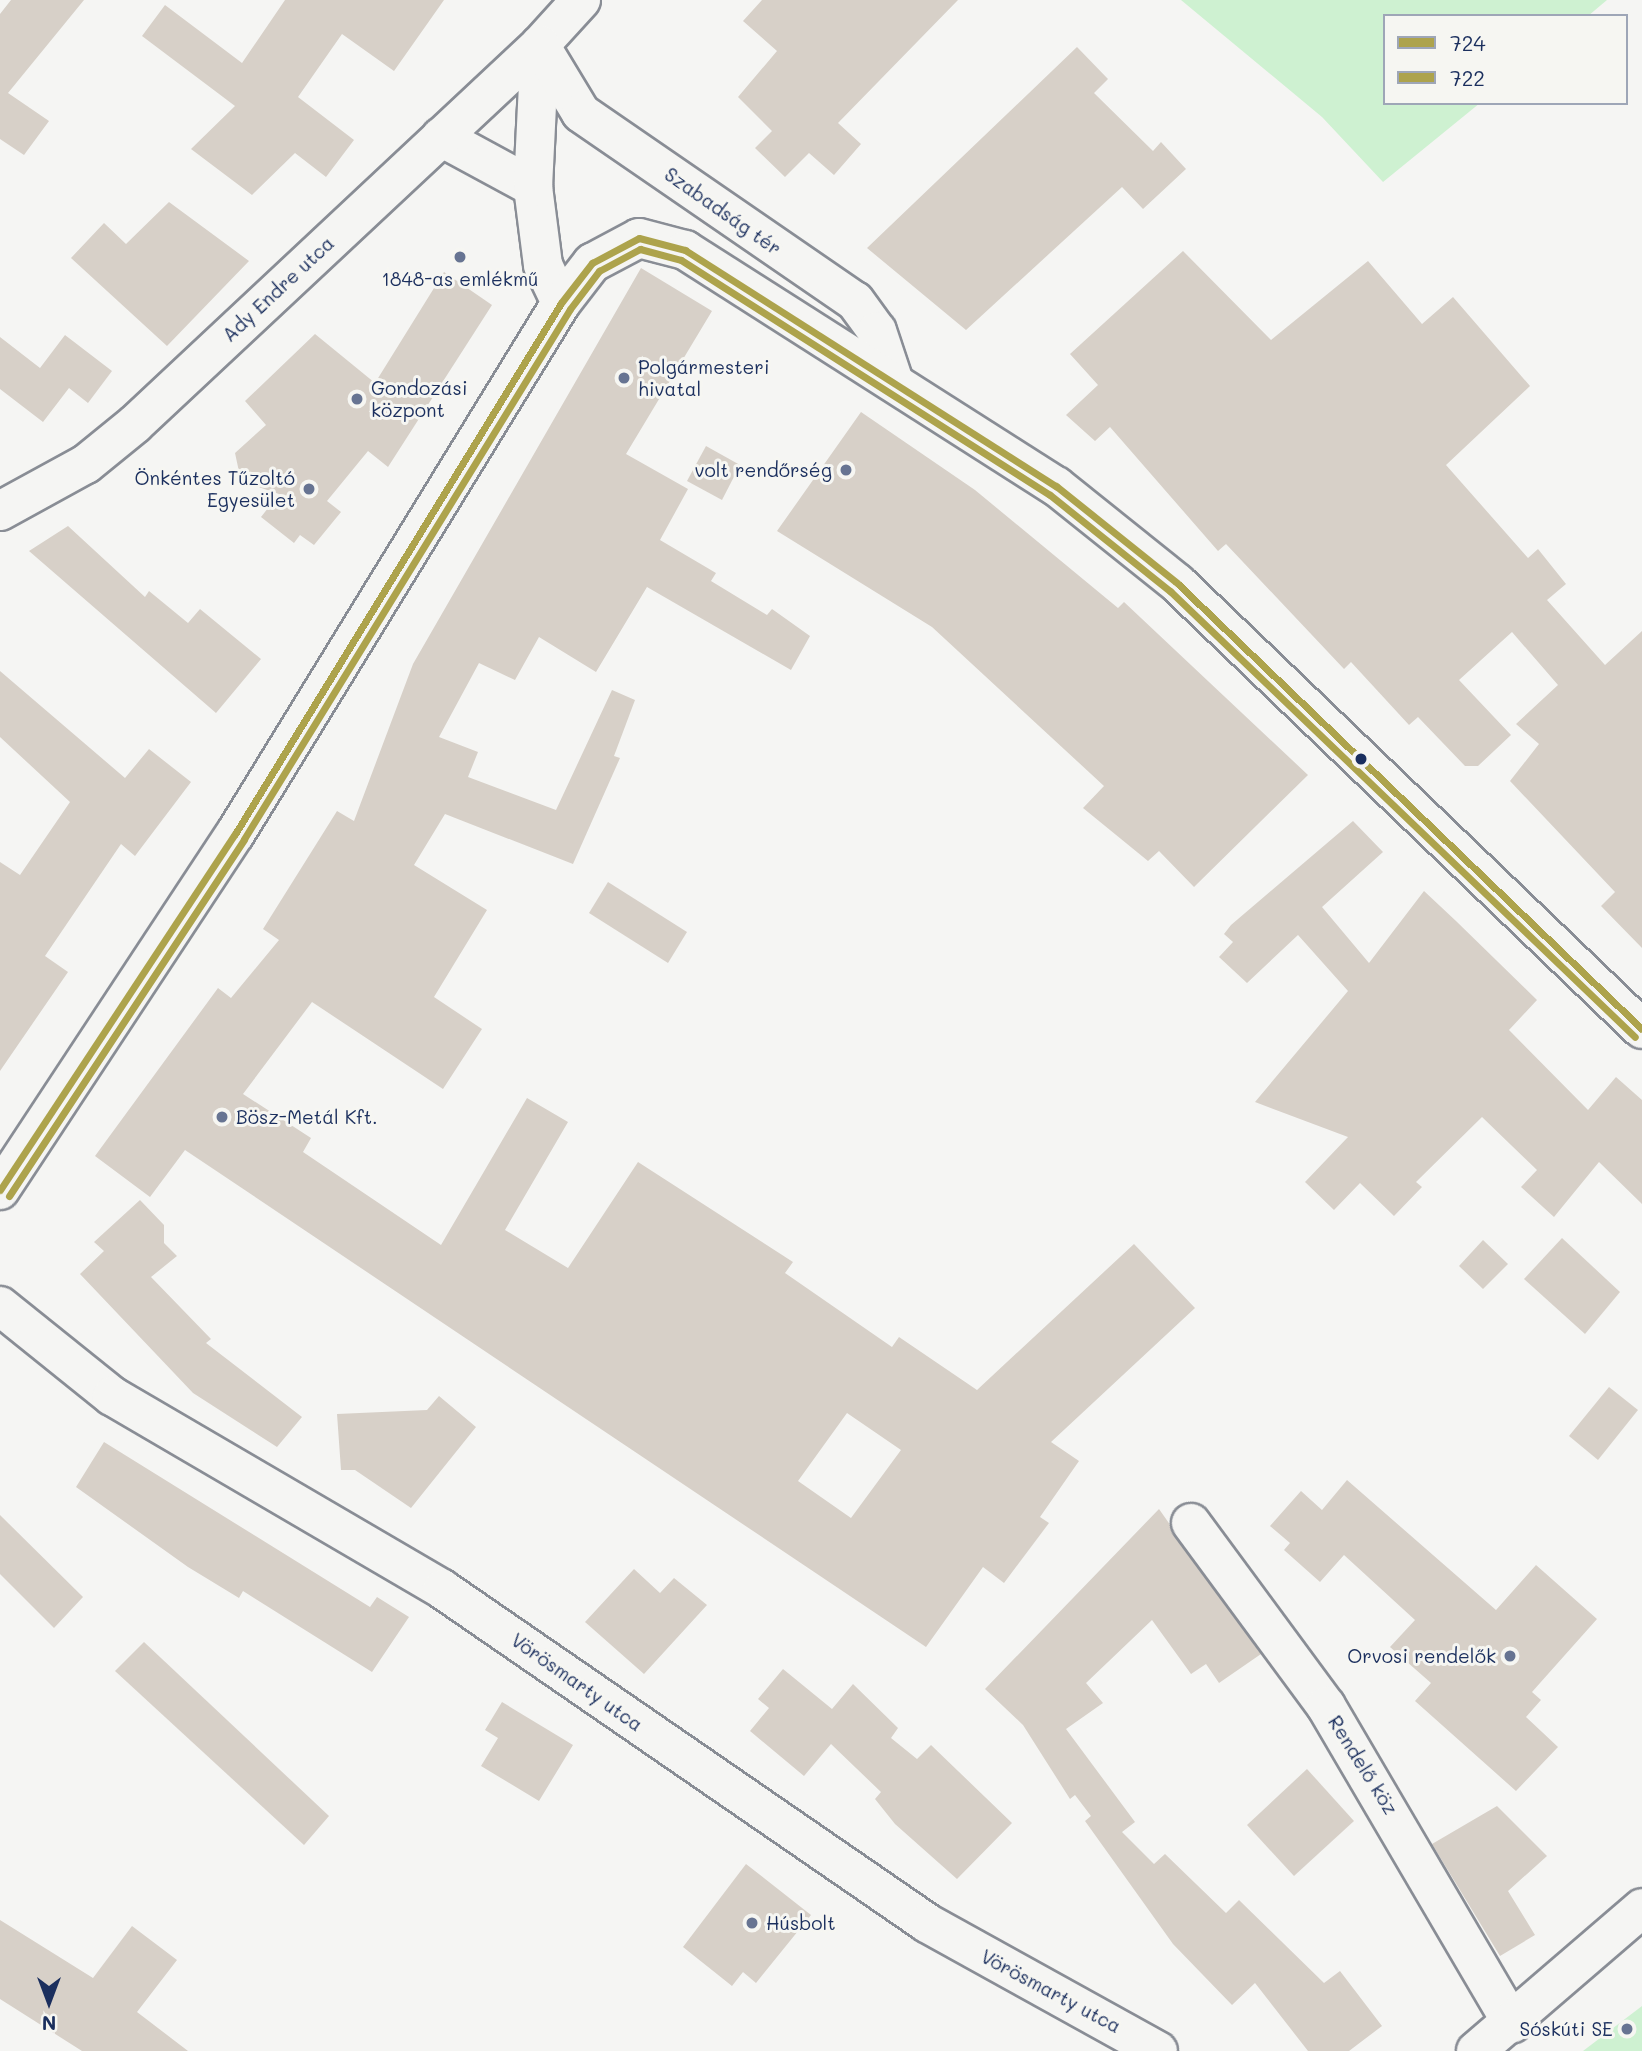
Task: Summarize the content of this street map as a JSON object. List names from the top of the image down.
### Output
{
  "streets": {
    "street": [
      "Szabadság tér",
      "Ady Endre utca",
      "Vörösmarty utca",
      "Rendelő köz"
    ]
  },
  "crossings": [
    ["Szabadság tér", "Ady Endre utca"]
  ],
  "places": [
    "1848-as emlékmű",
    "Polgármesteri hivatal",
    "Gondozási központ",
    "volt rendőrség",
    "Önkéntes Tűzoltó Egyesület",
    "Bösz-Metál Kft.",
    "Orvosi rendelők",
    "Húsbolt",
    "Sóskúti SE"
  ],
  "lines": ["transit line 724", "transit line 722"],
  "legend": ["724", "722"],
  "north": "bottom"
}
